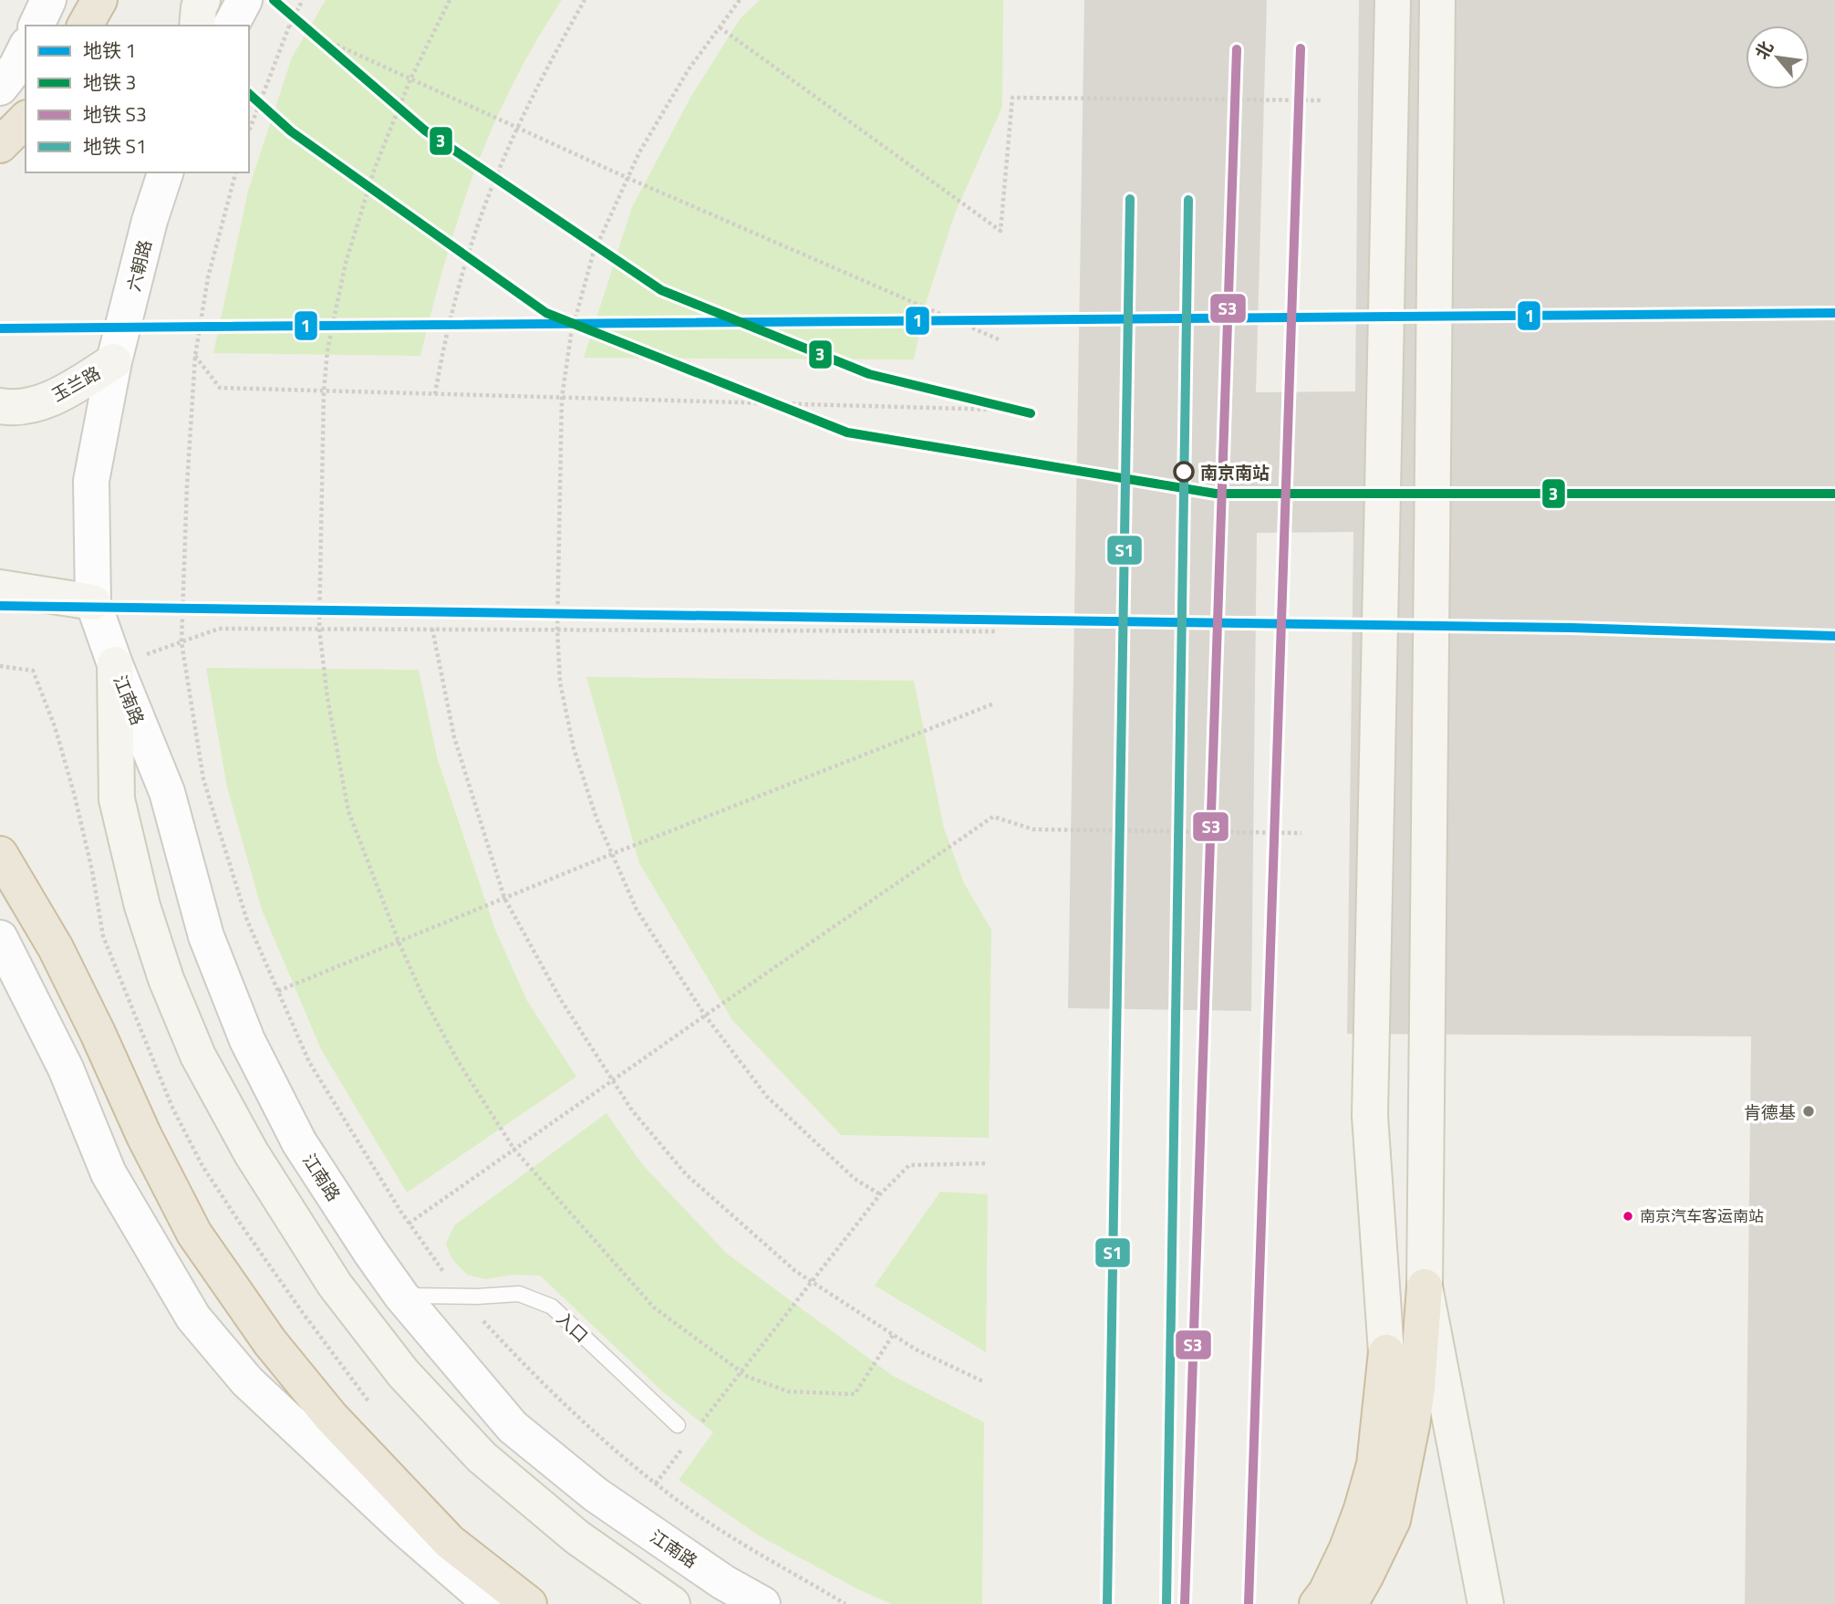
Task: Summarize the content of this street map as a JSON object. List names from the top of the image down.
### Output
{
  "streets": {
    "main road": ["玉兰路"],
    "street": ["六朝路", "江南路"],
    "lane": ["入口"]
  },
  "crossings": [
    ["六朝路", "玉兰路"],
    ["六朝路", "江南路"],
    ["江南路", "入口"]
  ],
  "places": ["南京南站", "肯德基", "南京汽车客运南站"],
  "lines": [
    "metro line 3",
    "metro line S3",
    "metro line S1",
    "metro line 1"
  ],
  "legend": [
    "地铁 1",
    "地铁 3",
    "地铁 S3",
    "地铁 S1"
  ],
  "north": "top left"
}
